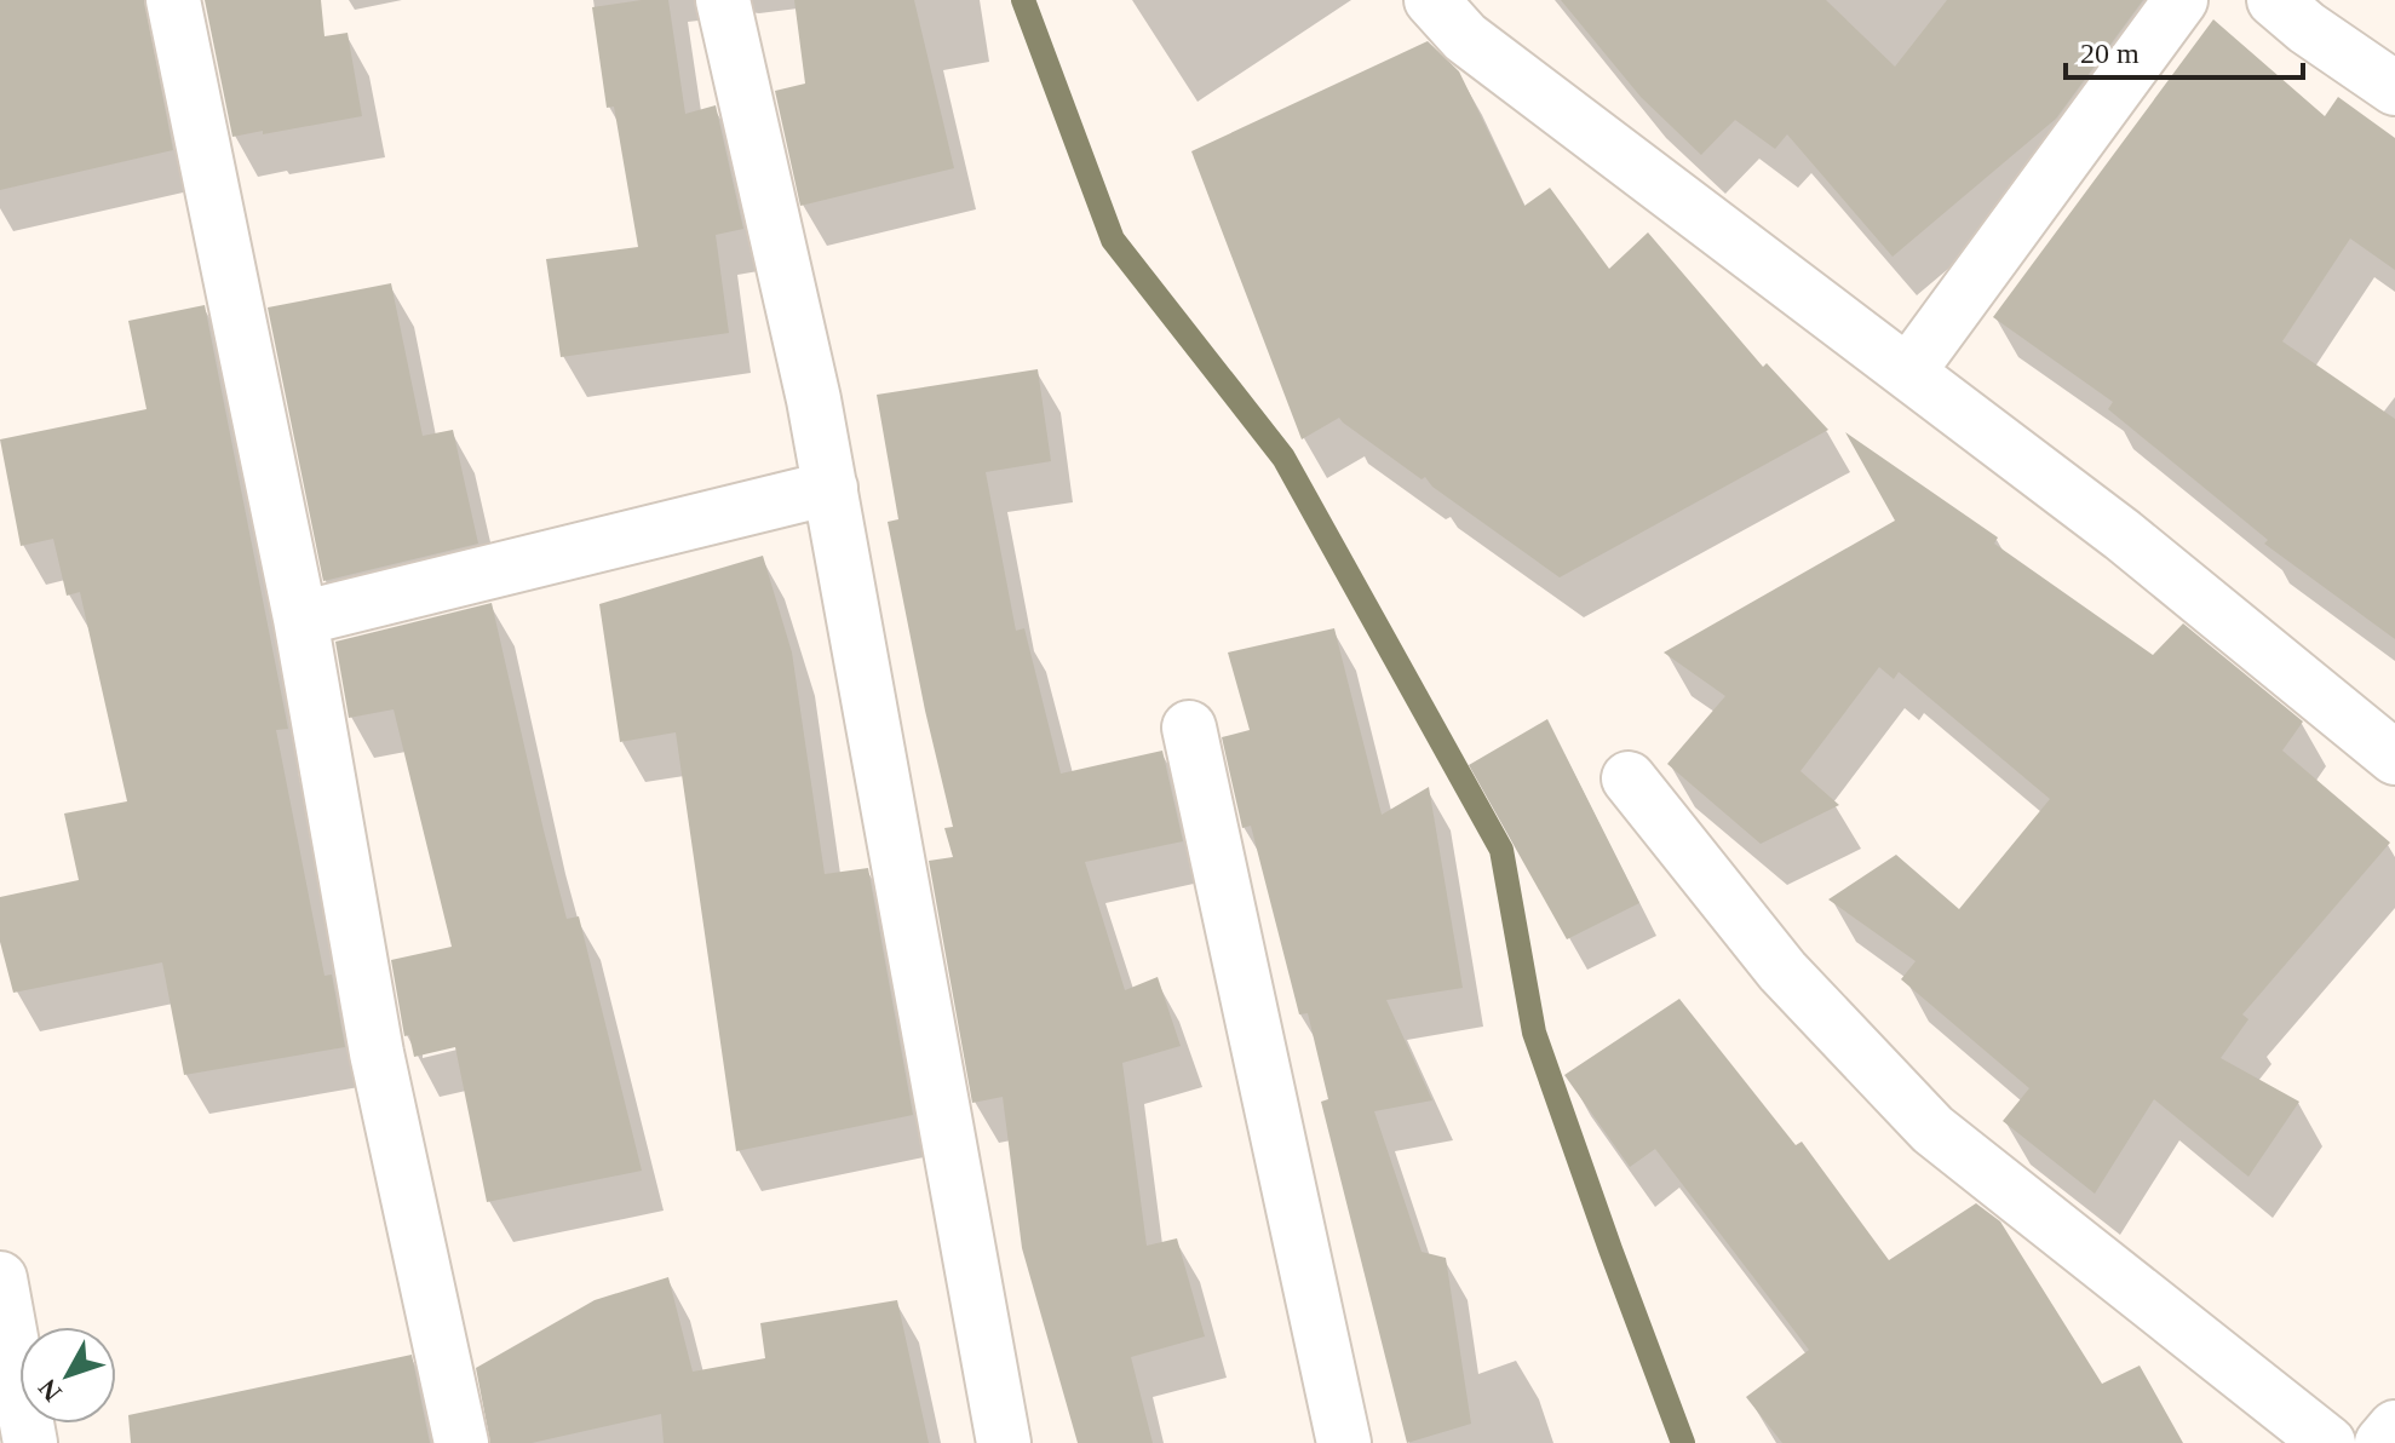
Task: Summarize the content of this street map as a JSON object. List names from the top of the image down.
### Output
{
  "scale_bar": "20 m",
  "north": "bottom left"
}
